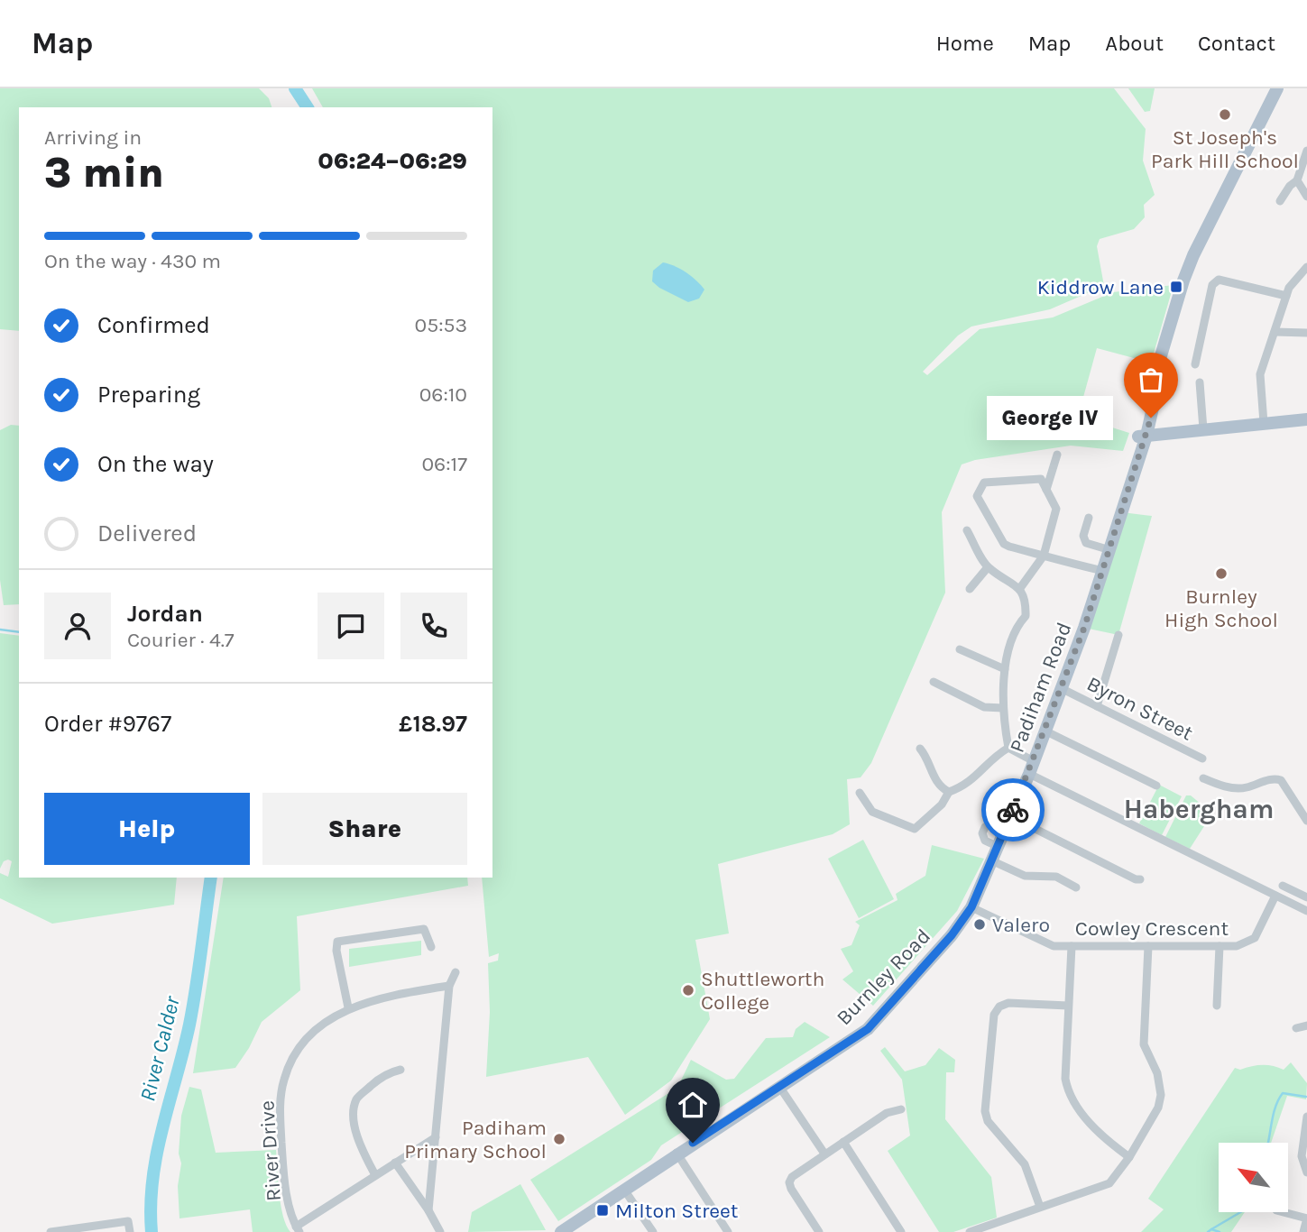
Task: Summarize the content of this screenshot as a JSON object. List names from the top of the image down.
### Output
{
  "streets": {
    "main road": ["Padiham Road", "Burnley Road"],
    "street": ["Byron Street", "Cowley Crescent", "River Drive"]
  },
  "crossings": [
    ["Padiham Road", "Byron Street"],
    ["Padiham Road", "Cowley Crescent"],
    ["Padiham Road", "Burnley Road"],
    ["Cowley Crescent", "Burnley Road"]
  ],
  "districts": ["Habergham"],
  "water": ["River Calder"],
  "places": {
    "other": [
      "St Joseph's Park Hill School",
      "George IV",
      "Burnley High School",
      "Valero",
      "Shuttleworth College",
      "Padiham Primary School"
    ],
    "transit": ["Kiddrow Lane", "Milton Street"]
  },
  "north": "top left",
  "page": {
    "header": "Map",
    "nav": [
      "Home",
      "Map",
      "About",
      "Contact"
    ],
    "heading": ["3 min", "Arriving in", "06:24–06:29"],
    "panel": [
      "Jordan",
      "Courier · 4.7",
      "Order #9767",
      "£18.97"
    ],
    "bar": "On the way · 430 m",
    "list": [
      ["Confirmed", "05:53"],
      ["Preparing", "06:10"],
      ["On the way", "06:17"],
      "Delivered"
    ],
    "bubble": "George IV",
    "buttons": ["Help", "Share"]
  }
}
